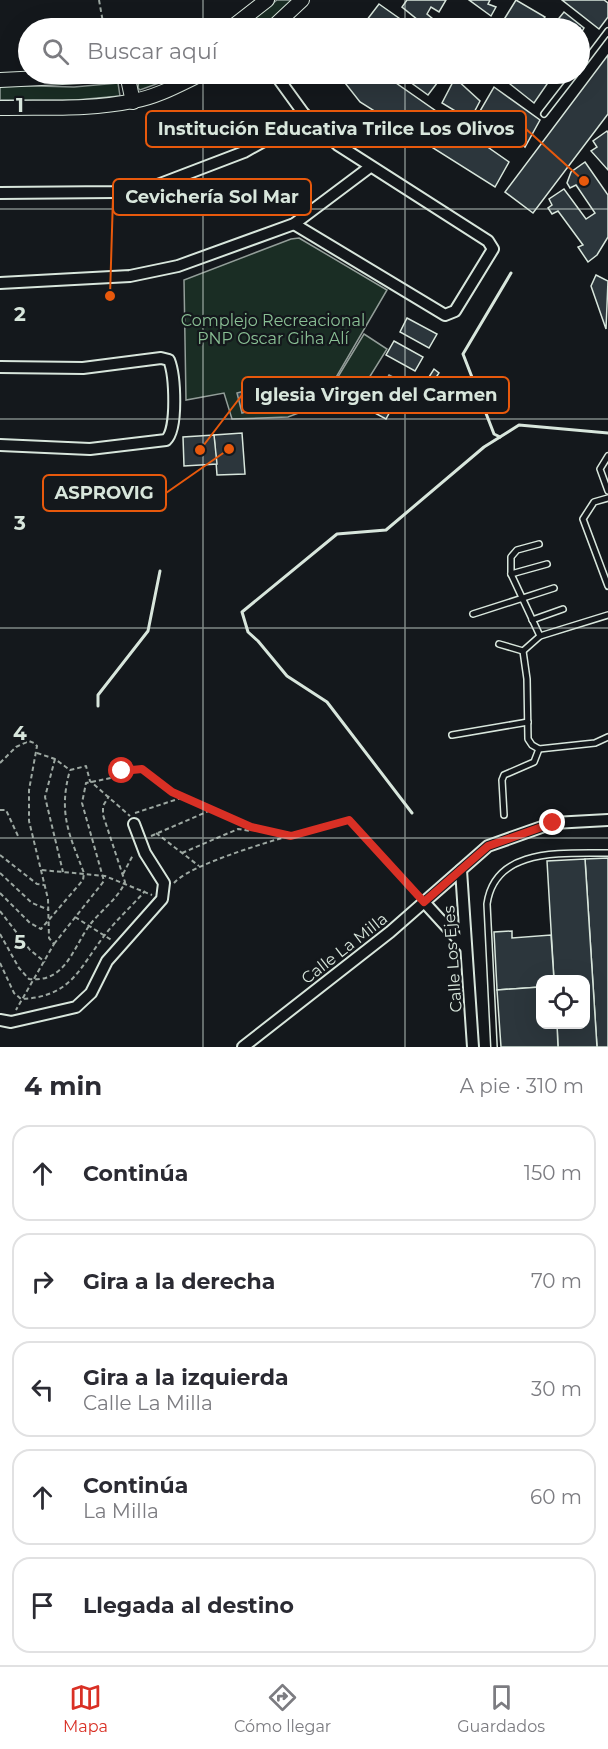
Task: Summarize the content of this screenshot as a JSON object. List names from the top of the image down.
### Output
{
  "streets": {
    "street": ["Calle La Milla", "Calle Los Ejes"]
  },
  "crossings": [
    ["Calle La Milla", "Calle Los Ejes"]
  ],
  "parks": ["Complejo Recreacional PNP Oscar Giha Alí"],
  "places": [
    "Institución Educativa Trilce Los Olivos",
    "Cevichería Sol Mar",
    "ASPROVIG",
    "Iglesia Virgen del Carmen"
  ],
  "page": {
    "search": "Buscar aquí",
    "heading": ["4 min", "A pie · 310 m"],
    "list": [
      ["Continúa", "150 m"],
      ["Gira a la derecha", "70 m"],
      ["Gira a la izquierda", "Calle La Milla", "30 m"],
      ["Continúa", "La Milla", "60 m"],
      "Llegada al destino"
    ],
    "nav": ["Mapa", "Cómo llegar", "Guardados"]
  },
  "grid": {
    "rows": [
      "1",
      "2",
      "3",
      "4",
      "5"
    ]
  }
}
